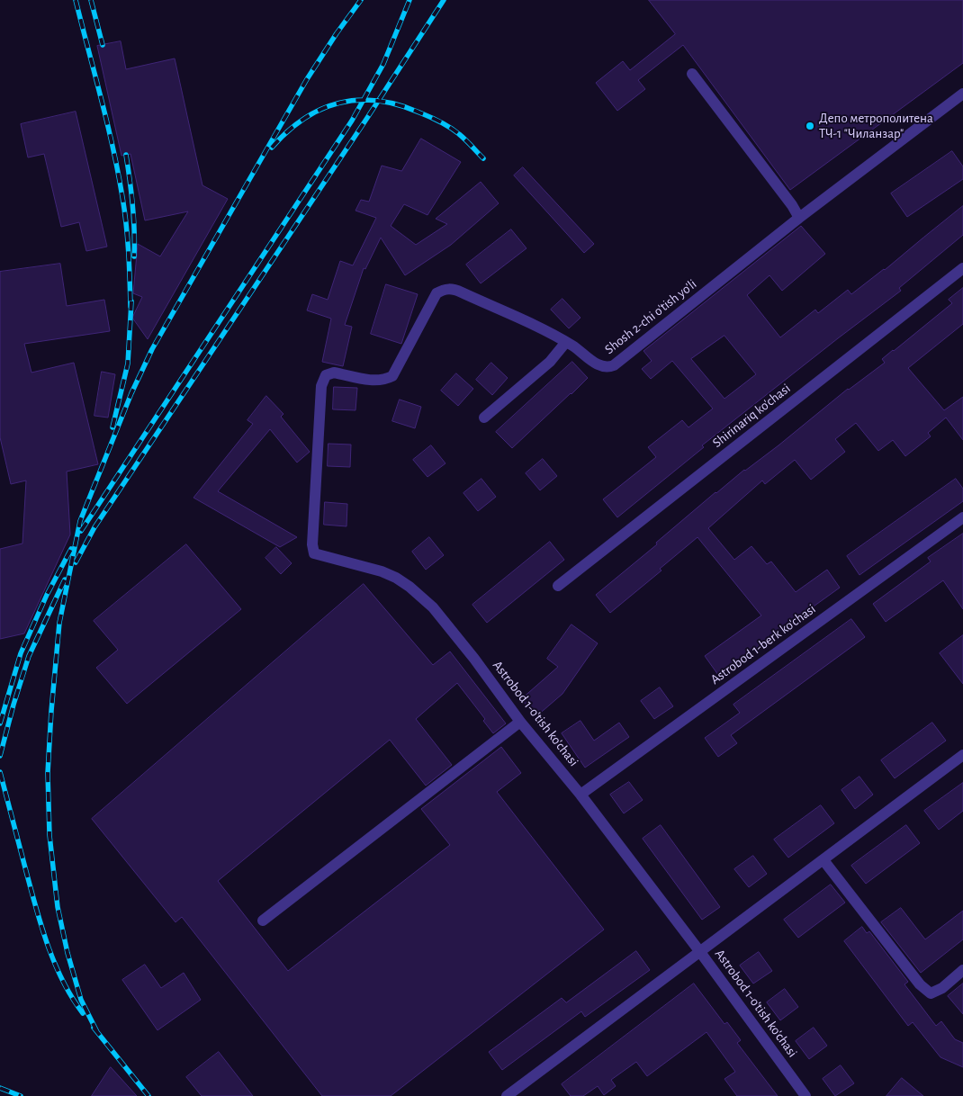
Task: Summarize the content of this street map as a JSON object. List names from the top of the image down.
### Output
{
  "streets": {
    "street": [
      "Shosh 2-chi o'tish yo'li",
      "Shirinariq ko'chasi",
      "Astrobod 1-berk ko'chasi",
      "Astrobod 1-o'tish ko'chasi"
    ]
  },
  "crossings": [
    ["Shosh 2-chi o'tish yo'li", "Astrobod 1-o'tish ko'chasi"],
    ["Astrobod 1-berk ko'chasi", "Astrobod 1-o'tish ko'chasi"]
  ],
  "places": ["Депо метрополитена ТЧ-1 \"Чиланзар\""]
}
